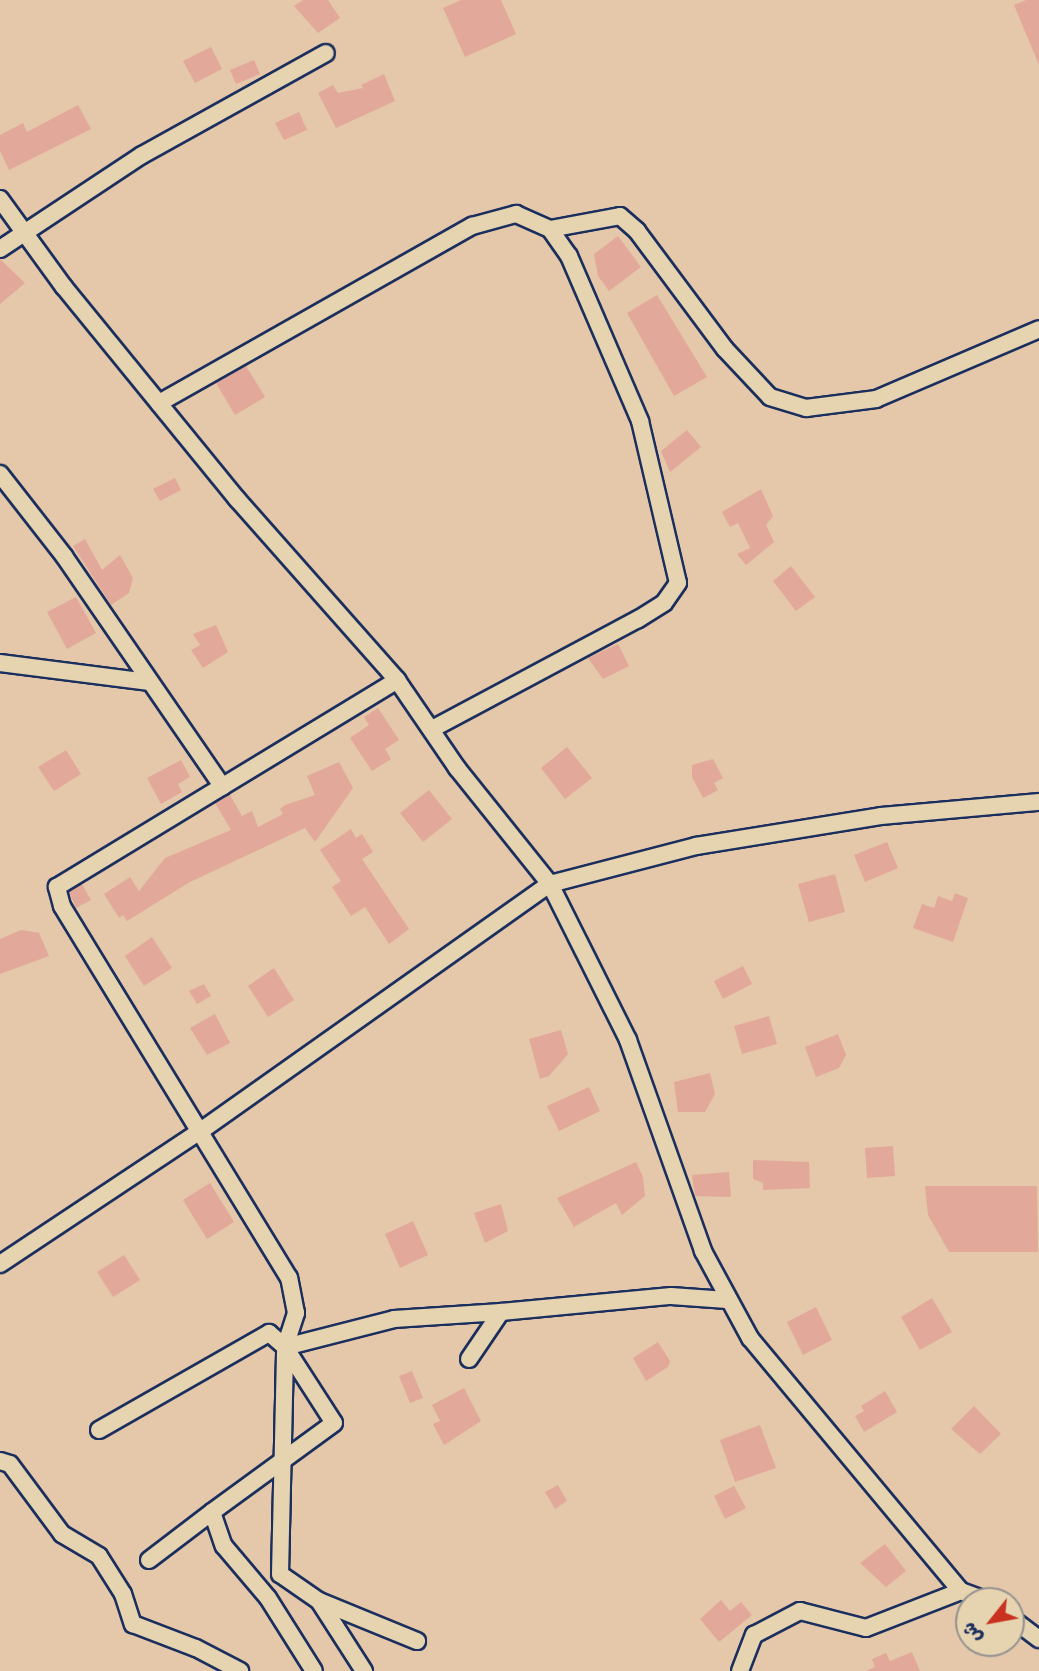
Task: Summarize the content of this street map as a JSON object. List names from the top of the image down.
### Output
{
  "north": "bottom left"
}
